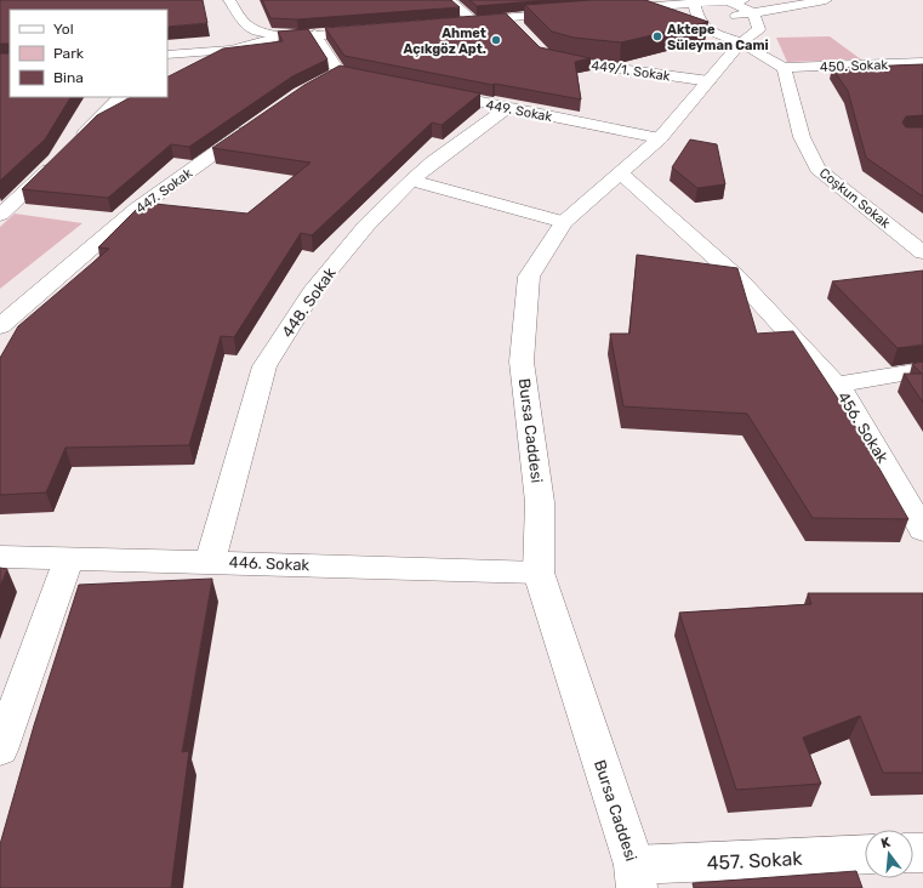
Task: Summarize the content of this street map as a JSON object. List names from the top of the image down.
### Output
{
  "streets": {
    "street": [
      "450. Sokak",
      "449/1. Sokak",
      "449. Sokak",
      "447. Sokak",
      "Coşkun Sokak",
      "448. Sokak",
      "456. Sokak",
      "Bursa Caddesi",
      "446. Sokak",
      "457. Sokak"
    ]
  },
  "crossings": [
    ["450. Sokak", "Coşkun Sokak"],
    ["449/1. Sokak", "Bursa Caddesi"],
    ["449. Sokak", "448. Sokak"],
    ["449. Sokak", "Bursa Caddesi"],
    ["448. Sokak", "446. Sokak"],
    ["456. Sokak", "Bursa Caddesi"],
    ["Bursa Caddesi", "446. Sokak"],
    ["Bursa Caddesi", "457. Sokak"]
  ],
  "places": ["Aktepe Süleyman Cami", "Ahmet Açıkgöz Apt."],
  "legend": ["Yol", "Park", "Bina"],
  "north": "top"
}
